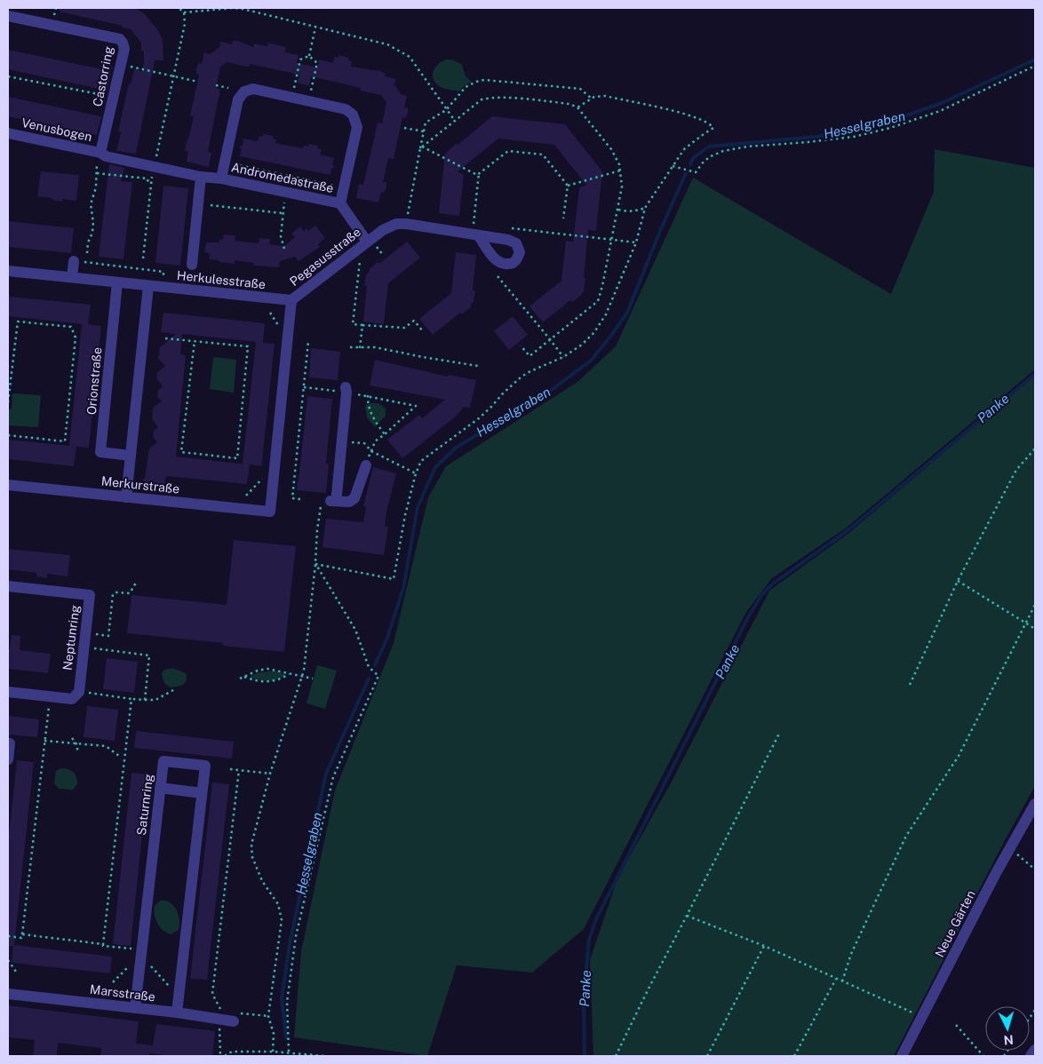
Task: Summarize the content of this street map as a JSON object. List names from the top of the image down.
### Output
{
  "streets": {
    "street": [
      "Castorring",
      "Venusbogen",
      "Andromedastraße",
      "Pegasusstraße",
      "Herkulesstraße",
      "Orionstraße",
      "Merkurstraße",
      "Neptunring",
      "Saturnring",
      "Neue Gärten",
      "Marsstraße"
    ]
  },
  "crossings": [
    ["Castorring", "Venusbogen"],
    ["Venusbogen", "Andromedastraße"],
    ["Andromedastraße", "Pegasusstraße"],
    ["Pegasusstraße", "Herkulesstraße"],
    ["Pegasusstraße", "Merkurstraße"],
    ["Herkulesstraße", "Orionstraße"],
    ["Saturnring", "Marsstraße"]
  ],
  "water": ["Hesselgraben", "Panke"],
  "north": "bottom"
}
